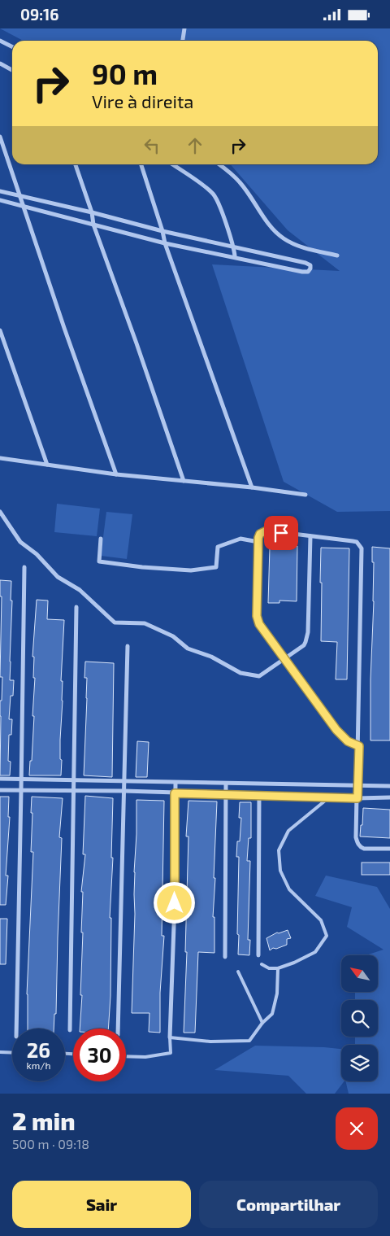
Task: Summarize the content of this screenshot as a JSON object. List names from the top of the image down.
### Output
{
  "north": "top left",
  "page": {
    "status": "09:16",
    "turn": ["90 m", "Vire à direita"],
    "speed": "26 km/h",
    "limit": "30",
    "heading": ["2 min", "500 m · 09:18"],
    "buttons": ["Sair", "Compartilhar"]
  }
}
